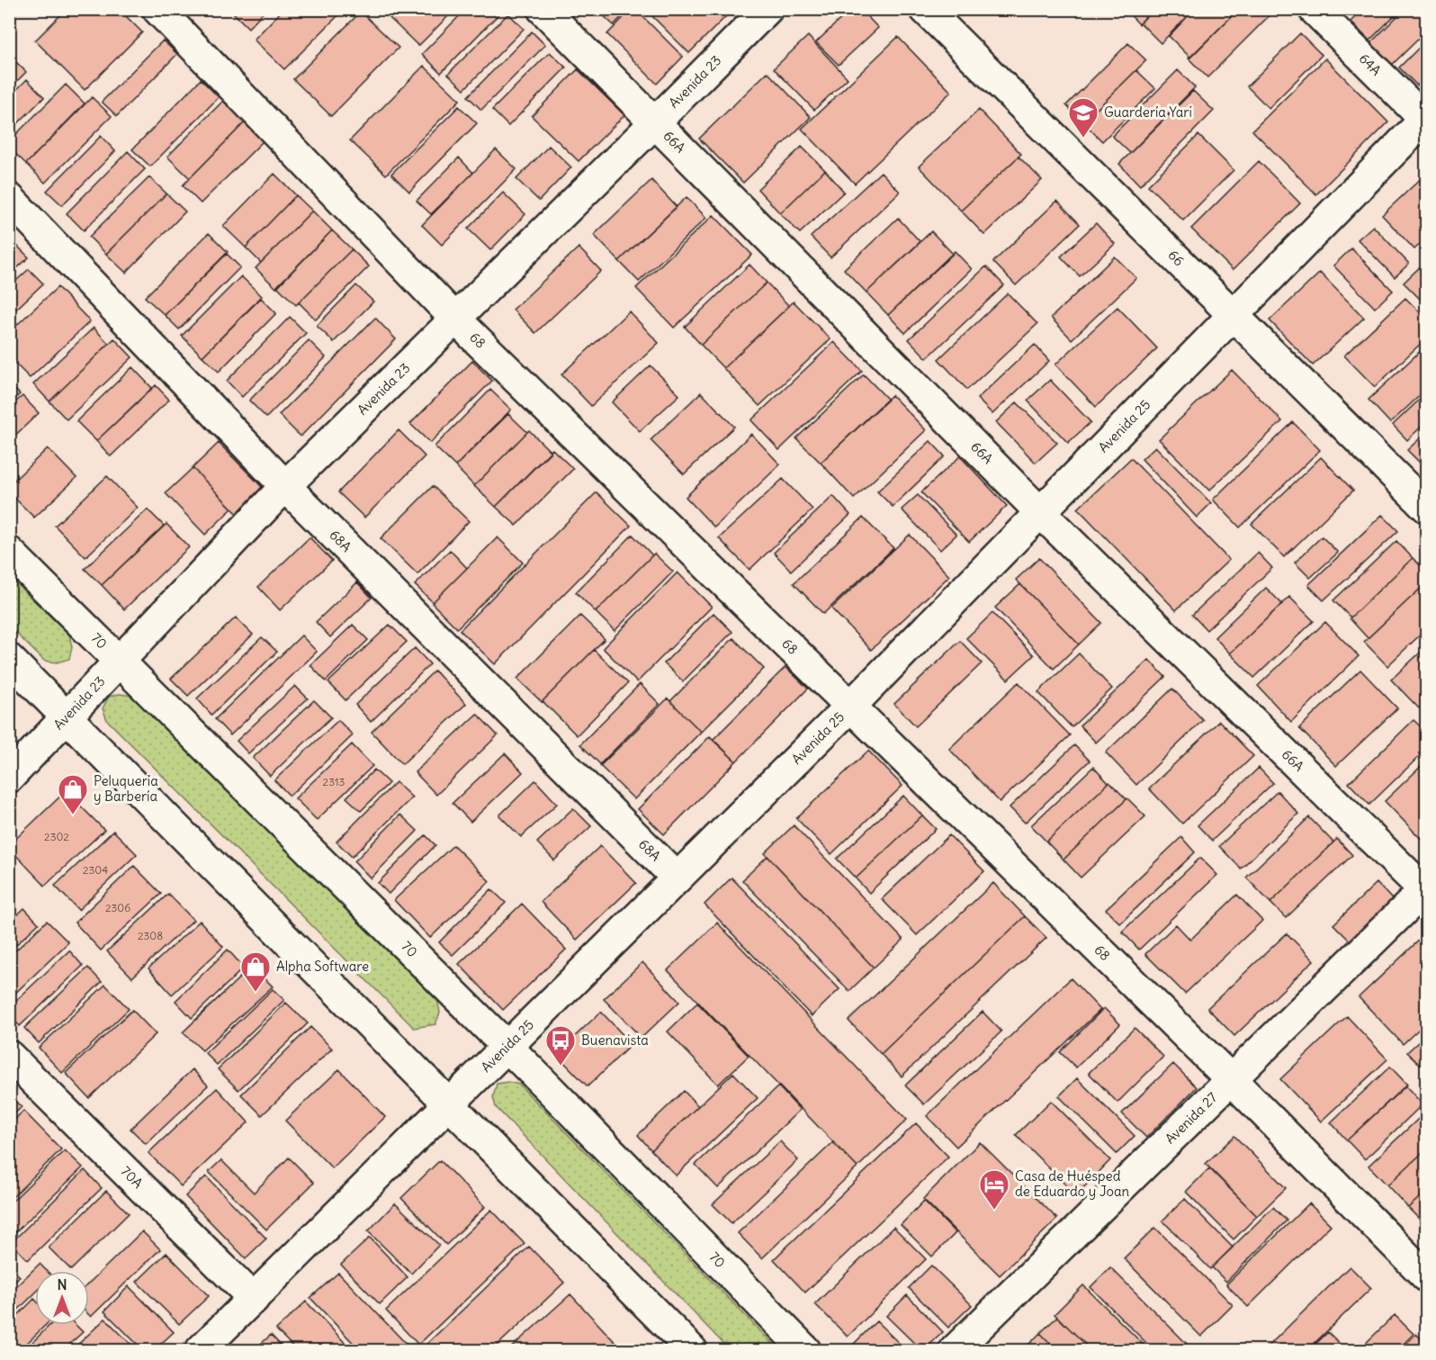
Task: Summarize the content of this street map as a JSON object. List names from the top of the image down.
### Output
{
  "streets": {
    "street": [
      "64A",
      "Avenida 23",
      "66A",
      "66",
      "68",
      "Avenida 25",
      "68A",
      "70",
      "Avenida 27",
      "70A"
    ]
  },
  "crossings": [
    ["64A", "Avenida 25"],
    ["Avenida 23", "66A"],
    ["Avenida 23", "68"],
    ["Avenida 23", "68A"],
    ["Avenida 23", "70"],
    ["66A", "Avenida 25"],
    ["66A", "Avenida 27"],
    ["66", "Avenida 25"],
    ["68", "Avenida 25"],
    ["68", "Avenida 27"],
    ["Avenida 25", "68A"],
    ["Avenida 25", "70"],
    ["Avenida 25", "70A"]
  ],
  "places": {
    "school or university": ["Guardería Yari"],
    "shop": ["Peluquería y Barbería", "Alpha Software"],
    "bus stop": ["Buenavista"],
    "hotel": ["Casa de Huésped de Eduardo y Joan"]
  },
  "house_numbers": [
    "2313",
    "2302",
    "2304",
    "2306",
    "2308"
  ],
  "north": "top"
}
